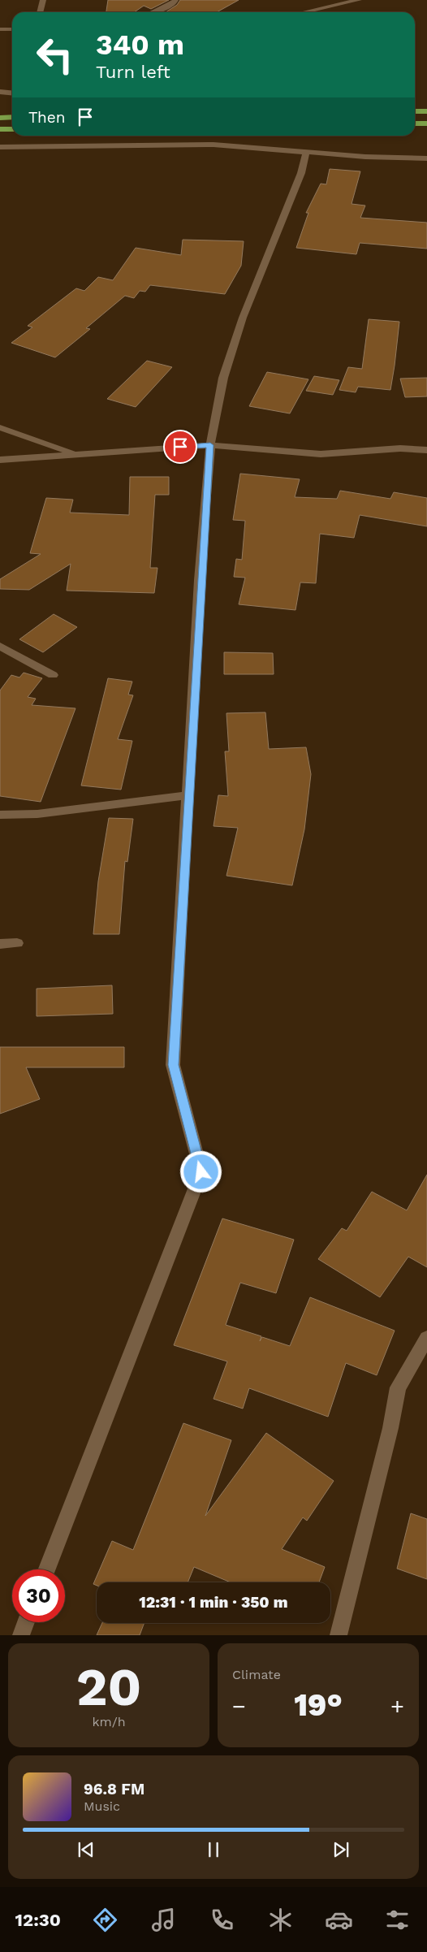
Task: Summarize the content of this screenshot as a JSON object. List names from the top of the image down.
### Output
{
  "page": {
    "turn": ["340 m", "Turn left"],
    "then": "Then",
    "limit": "30",
    "trip": "12:31 · 1 min · 350 m",
    "tile": [
      ["20", "km/h"],
      "Climate"
    ],
    "heat": ["−", "19°", "+"],
    "song": ["96.8 FM", "Music"],
    "tabs": "12:30"
  }
}
